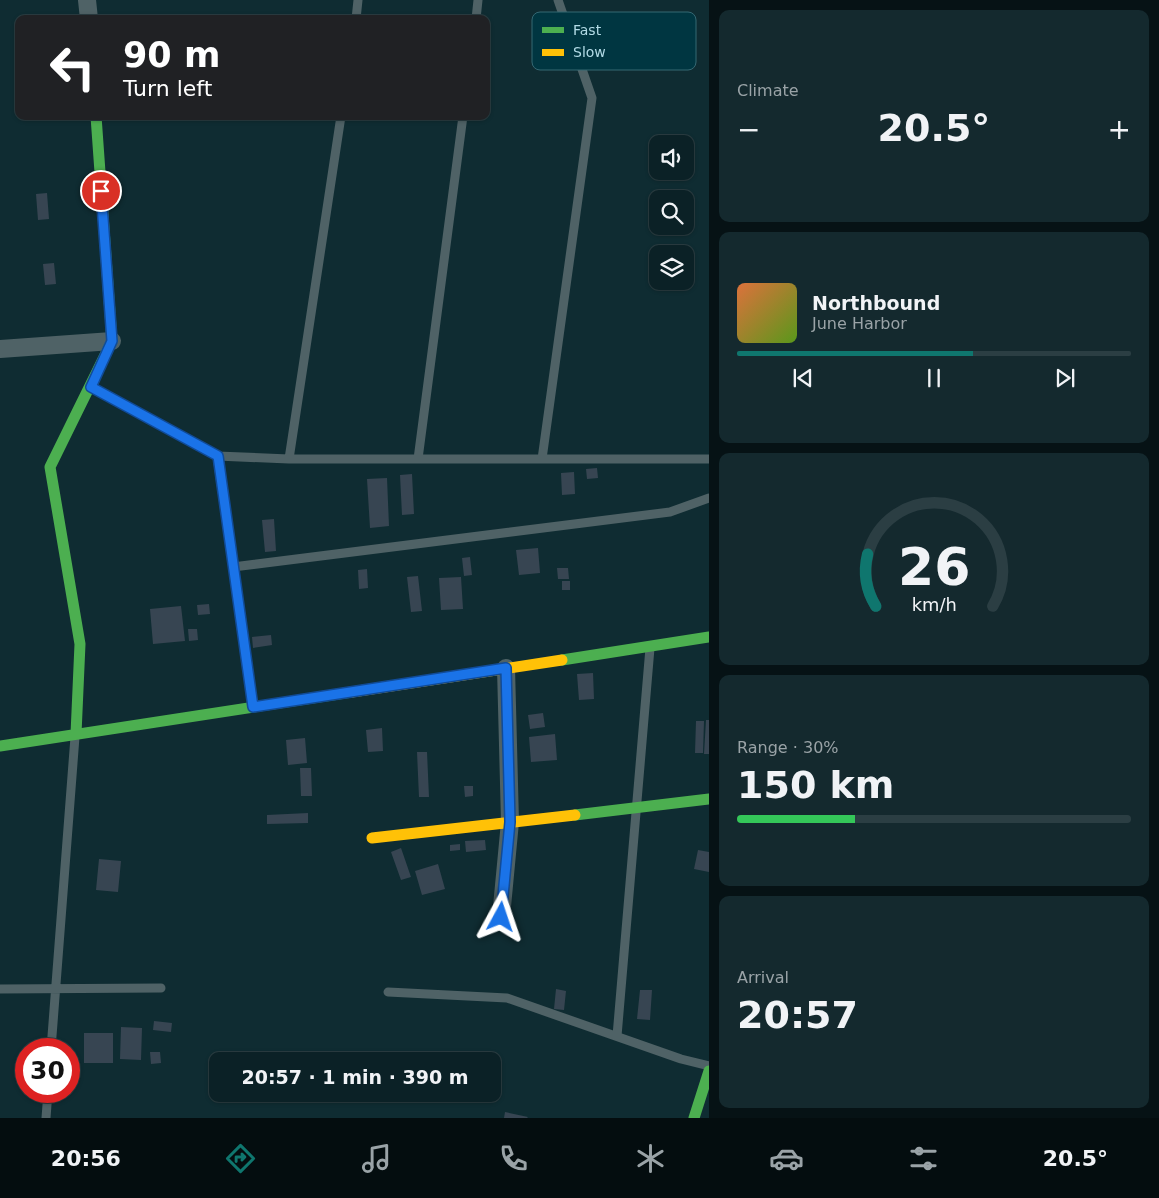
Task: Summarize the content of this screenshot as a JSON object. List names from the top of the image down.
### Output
{
  "legend": ["Fast", "Slow"],
  "page": {
    "tile": [
      "Climate",
      ["Range · 30%", "150 km"],
      ["Arrival", "20:57"]
    ],
    "turn": ["90 m", "Turn left"],
    "heat": ["−", "20.5°", "+"],
    "song": ["Northbound", "June Harbor"],
    "limit": "30",
    "trip": "20:57 · 1 min · 390 m",
    "tabs": ["20:56", "20.5°"],
    "gauge": ["26", "km/h"]
  }
}
